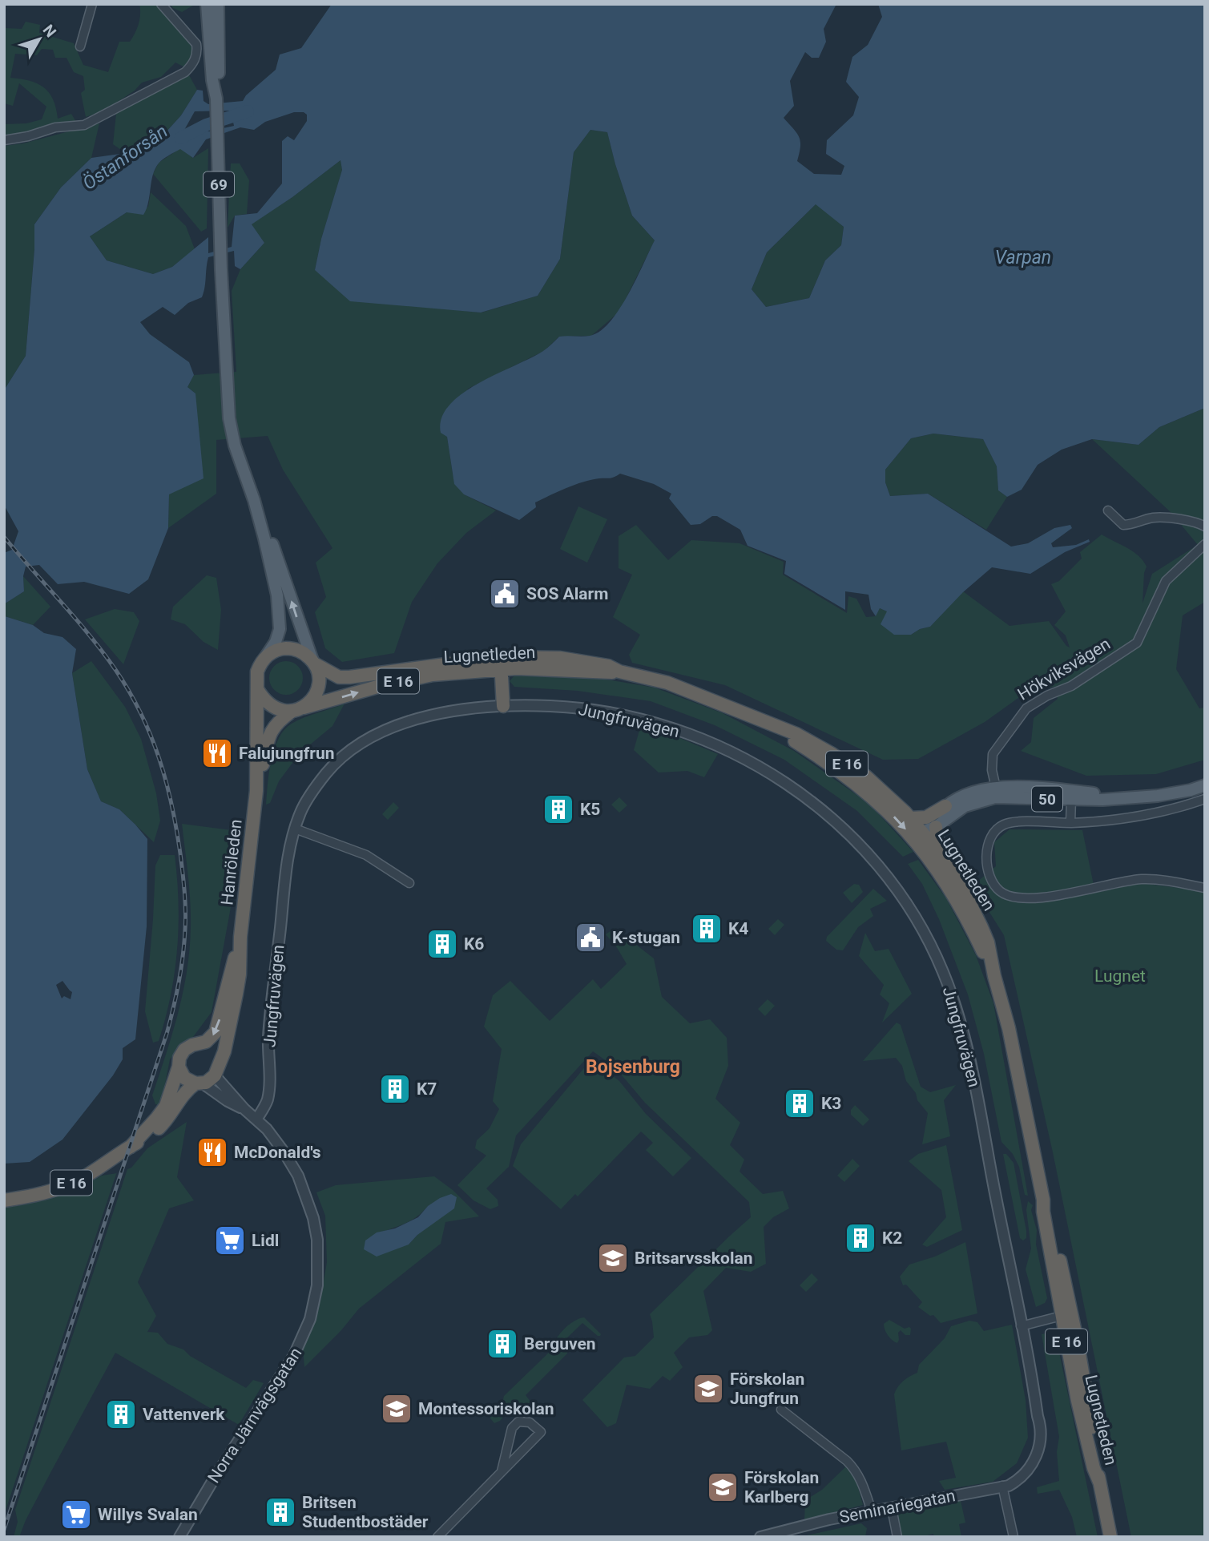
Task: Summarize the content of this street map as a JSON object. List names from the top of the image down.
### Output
{
  "streets": {
    "highway": [
      "Lugnetleden",
      "E 16",
      "50",
      "Hanröleden"
    ],
    "main road": ["69"],
    "street": [
      "Hökviksvägen",
      "Jungfruvägen",
      "Norra Järnvägsgatan",
      "Seminariegatan"
    ]
  },
  "crossings": [
    ["69", "Lugnetleden"],
    ["69", "E 16"],
    ["69", "Hanröleden"],
    ["Lugnetleden", "E 16"],
    ["Lugnetleden", "50"],
    ["Lugnetleden", "Hanröleden"],
    ["Hökviksvägen", "50"],
    ["E 16", "Hanröleden"],
    ["Jungfruvägen", "Norra Järnvägsgatan"],
    ["Jungfruvägen", "Seminariegatan"],
    ["Hanröleden", "Norra Järnvägsgatan"]
  ],
  "districts": ["Bojsenburg"],
  "water": ["Östanforsån", "Varpan"],
  "parks": ["Lugnet"],
  "places": {
    "public building": ["SOS Alarm", "K-stugan"],
    "restaurant": ["Falujungfrun", "McDonald's"],
    "building": [
      "K5",
      "K4",
      "K6",
      "K7",
      "K3",
      "K2",
      "Berguven",
      "Vattenverk",
      "Britsen Studentbostäder"
    ],
    "supermarket": ["Lidl", "Willys Svalan"],
    "school or university": [
      "Britsarvsskolan",
      "Förskolan Jungfrun",
      "Montessoriskolan",
      "Förskolan Karlberg"
    ]
  },
  "north": "top right"
}
